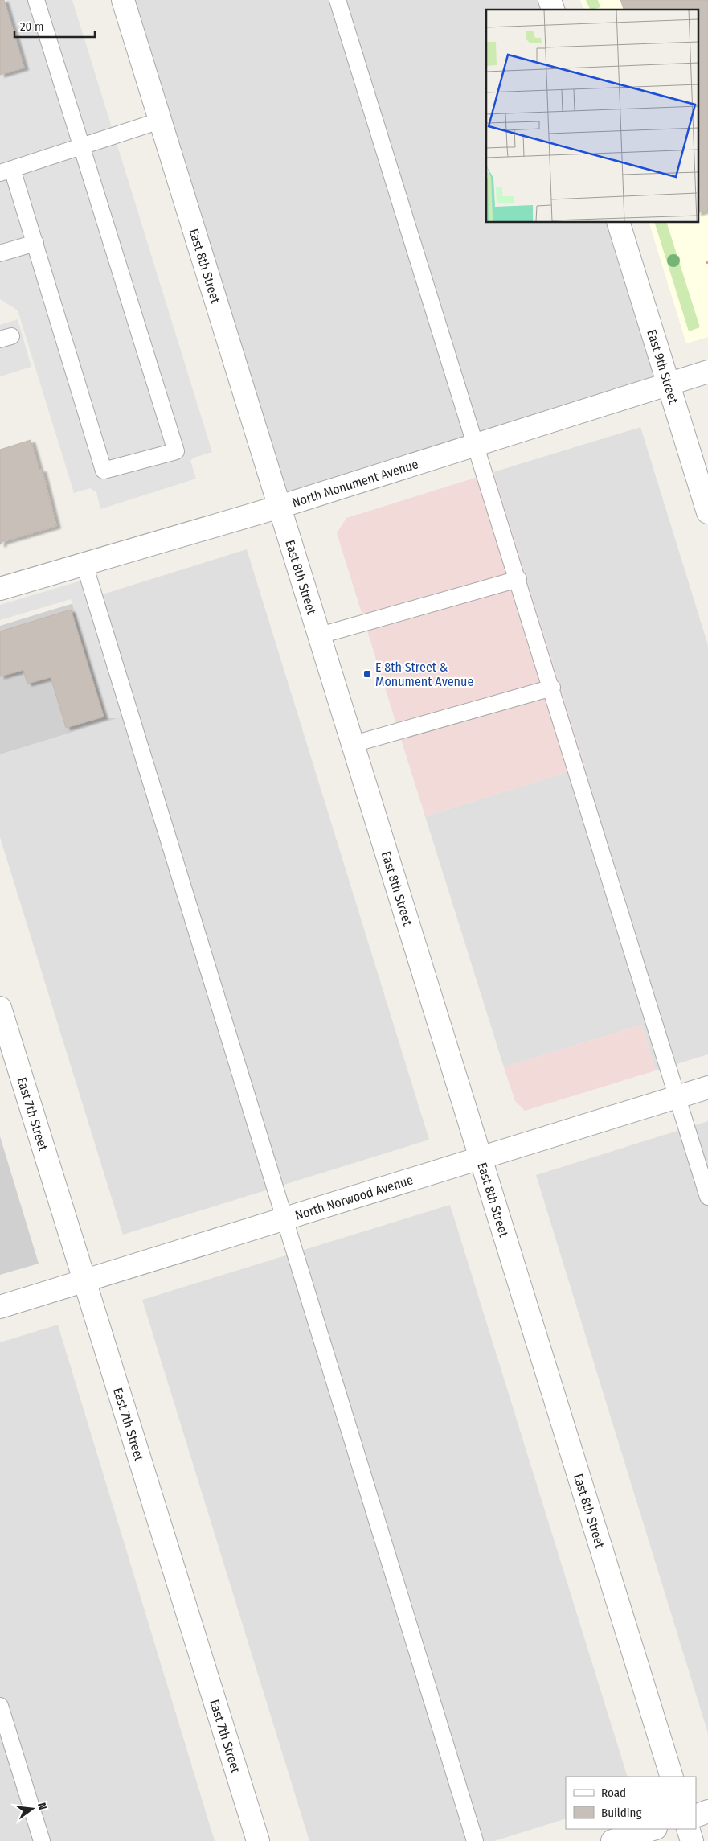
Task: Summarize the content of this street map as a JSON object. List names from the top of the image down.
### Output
{
  "streets": {
    "street": [
      "East 8th Street",
      "East 9th Street",
      "North Monument Avenue",
      "East 7th Street",
      "North Norwood Avenue"
    ]
  },
  "crossings": [
    ["East 8th Street", "North Monument Avenue"],
    ["East 8th Street", "North Norwood Avenue"],
    ["East 9th Street", "North Monument Avenue"],
    ["East 7th Street", "North Norwood Avenue"]
  ],
  "places": {
    "transit": ["E 8th Street & Monument Avenue"]
  },
  "legend": ["Road", "Building"],
  "scale_bar": "20 m",
  "north": "right"
}
